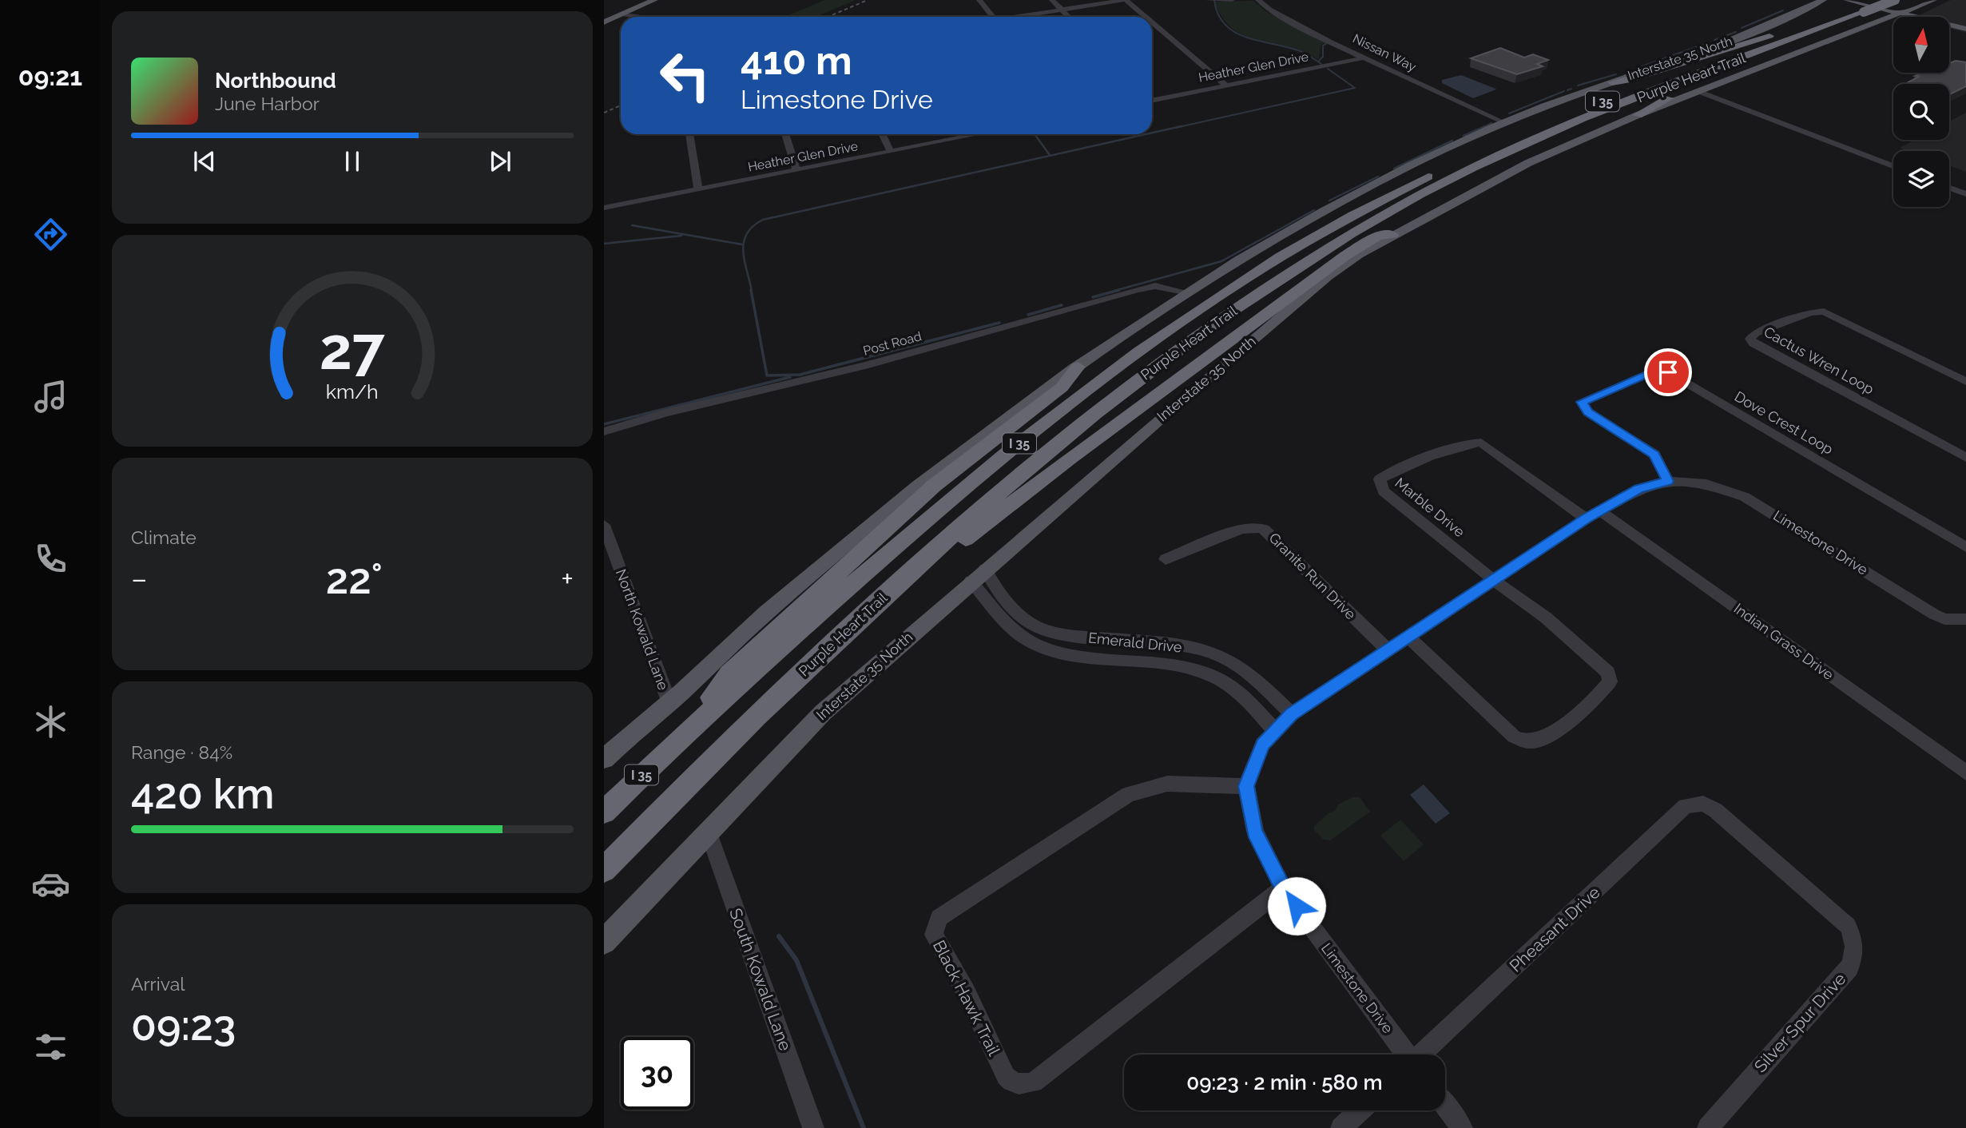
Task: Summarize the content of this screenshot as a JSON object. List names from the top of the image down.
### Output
{
  "streets": {
    "highway": ["Purple Heart Trail", "I 35"],
    "main road": ["Interstate 35 North"],
    "street": [
      "Nissan Way",
      "Heather Glen Drive",
      "Post Road",
      "Cactus Wren Loop",
      "Dove Crest Loop",
      "Marble Drive",
      "Limestone Drive",
      "Granite Run Drive",
      "North Kowald Lane",
      "Indian Grass Drive",
      "Emerald Drive",
      "Pheasant Drive",
      "South Kowald Lane",
      "Black Hawk Trail",
      "Silver Spur Drive"
    ]
  },
  "crossings": [
    ["Nissan Way", "Interstate 35 North"],
    ["Nissan Way", "Heather Glen Drive"],
    ["Interstate 35 North", "Post Road"],
    ["Interstate 35 North", "North Kowald Lane"],
    ["Interstate 35 North", "Emerald Drive"],
    ["Interstate 35 North", "South Kowald Lane"],
    ["Dove Crest Loop", "Limestone Drive"],
    ["Marble Drive", "Limestone Drive"],
    ["Limestone Drive", "Granite Run Drive"],
    ["Limestone Drive", "Indian Grass Drive"],
    ["Limestone Drive", "Emerald Drive"],
    ["Limestone Drive", "Black Hawk Trail"],
    ["Pheasant Drive", "Silver Spur Drive"]
  ],
  "north": "top",
  "page": {
    "tabs": "09:21",
    "turn": ["410 m", "Limestone Drive"],
    "song": ["Northbound", "June Harbor"],
    "tile": [
      "Climate",
      ["Range · 84%", "420 km"],
      ["Arrival", "09:23"]
    ],
    "heat": ["−", "22°", "+"],
    "limit": "30",
    "trip": "09:23 · 2 min · 580 m",
    "gauge": ["27", "km/h"]
  }
}
